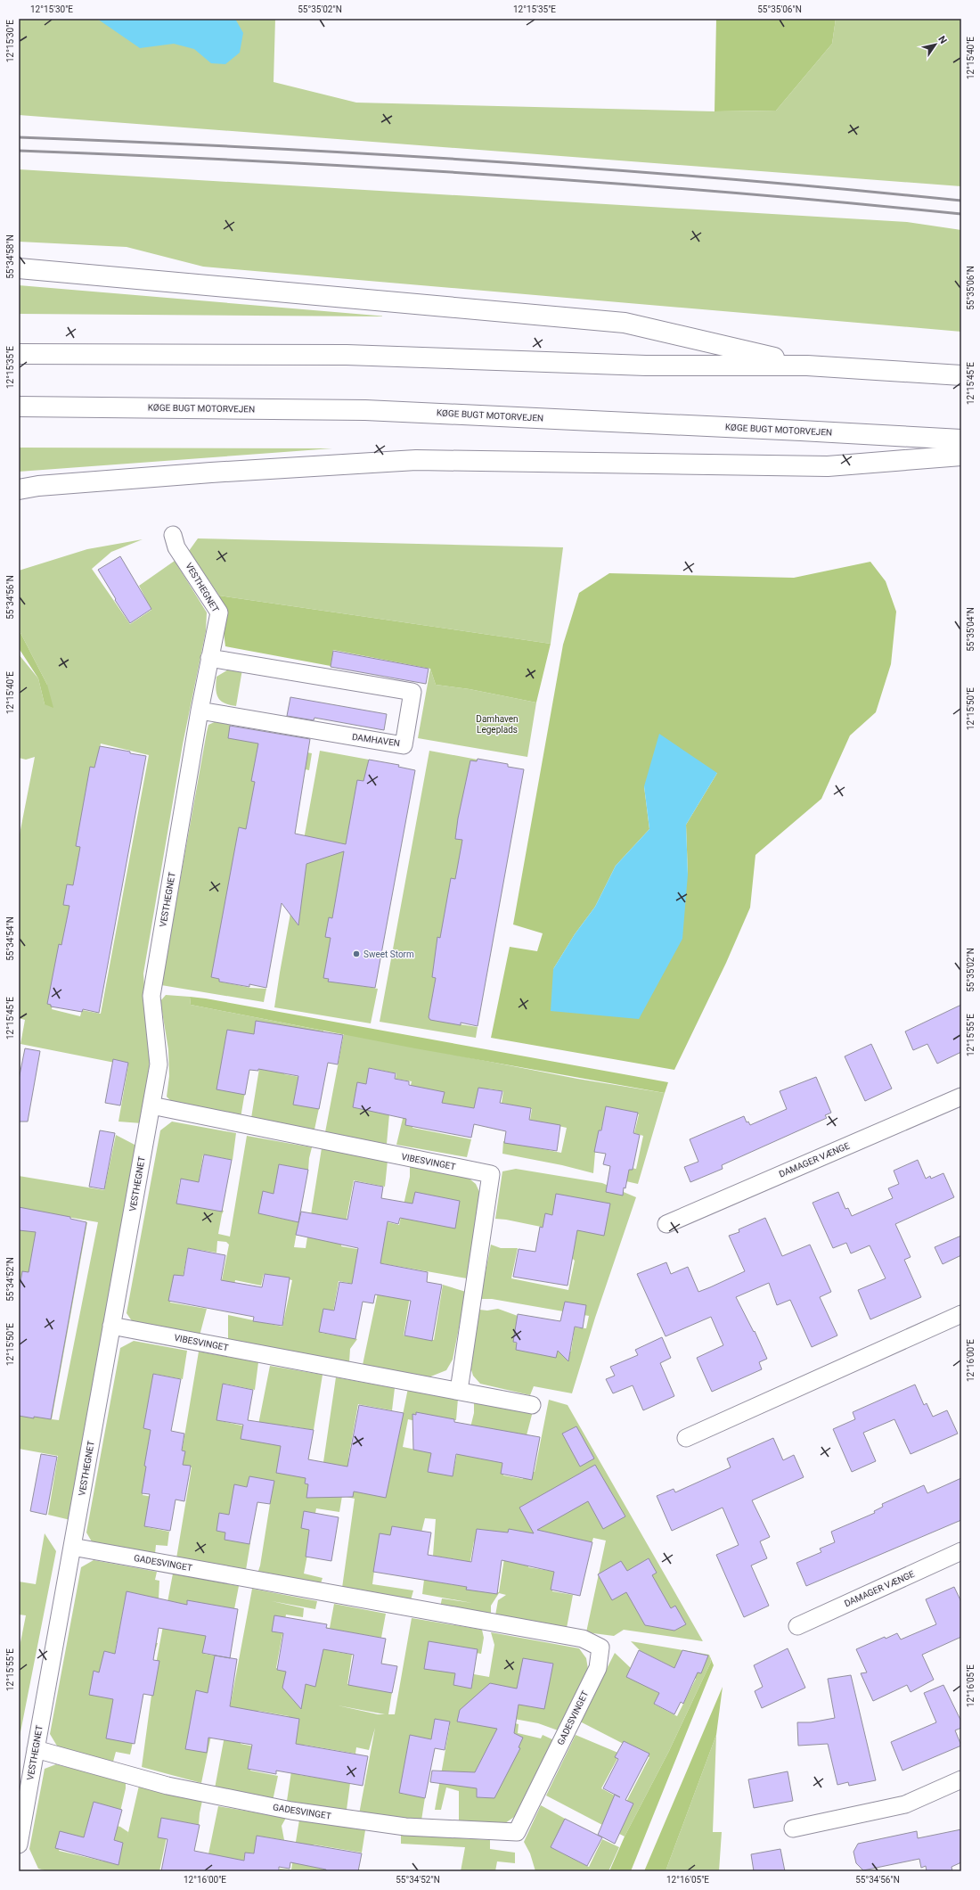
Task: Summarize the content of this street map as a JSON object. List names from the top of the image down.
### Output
{
  "streets": {
    "highway": ["KØGE BUGT MOTORVEJEN"],
    "street": [
      "VESTHEGNET",
      "DAMHAVEN",
      "DAMAGER VÆNGE",
      "VIBESVINGET",
      "GADESVINGET"
    ]
  },
  "crossings": [
    ["VESTHEGNET", "DAMHAVEN"],
    ["VESTHEGNET", "VIBESVINGET"],
    ["VESTHEGNET", "GADESVINGET"]
  ],
  "parks": ["Damhaven Legeplads"],
  "places": ["Sweet Storm"],
  "north": "top right",
  "coordinates": [
    "12°15'30\"E",
    "55°35'02\"N",
    "12°15'35\"E",
    "55°35'06\"N",
    "12°15'40\"E",
    "55°34'58\"N",
    "12°15'45\"E",
    "55°34'56\"N",
    "55°35'04\"N",
    "12°15'50\"E",
    "55°34'54\"N",
    "12°15'55\"E",
    "55°34'52\"N",
    "12°16'00\"E",
    "12°16'05\"E"
  ]
}
